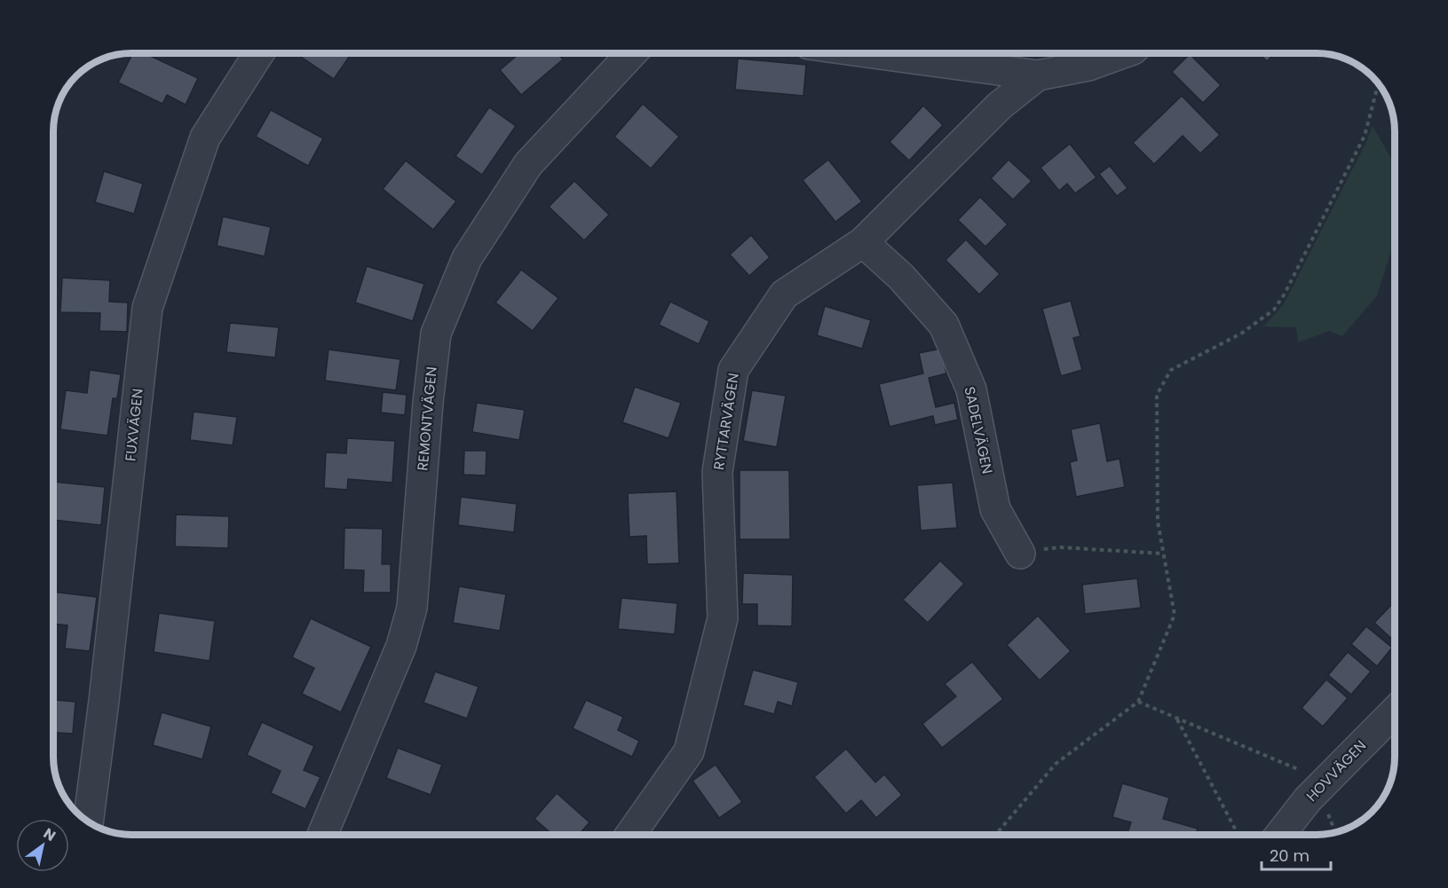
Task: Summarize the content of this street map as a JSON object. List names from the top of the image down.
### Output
{
  "streets": {
    "street": [
      "REMONTVÄGEN",
      "RYTTARVÄGEN",
      "FUXVÄGEN",
      "SADELVÄGEN",
      "HOVVÄGEN"
    ]
  },
  "crossings": [
    ["RYTTARVÄGEN", "SADELVÄGEN"]
  ],
  "scale_bar": "20 m",
  "north": "top right"
}
